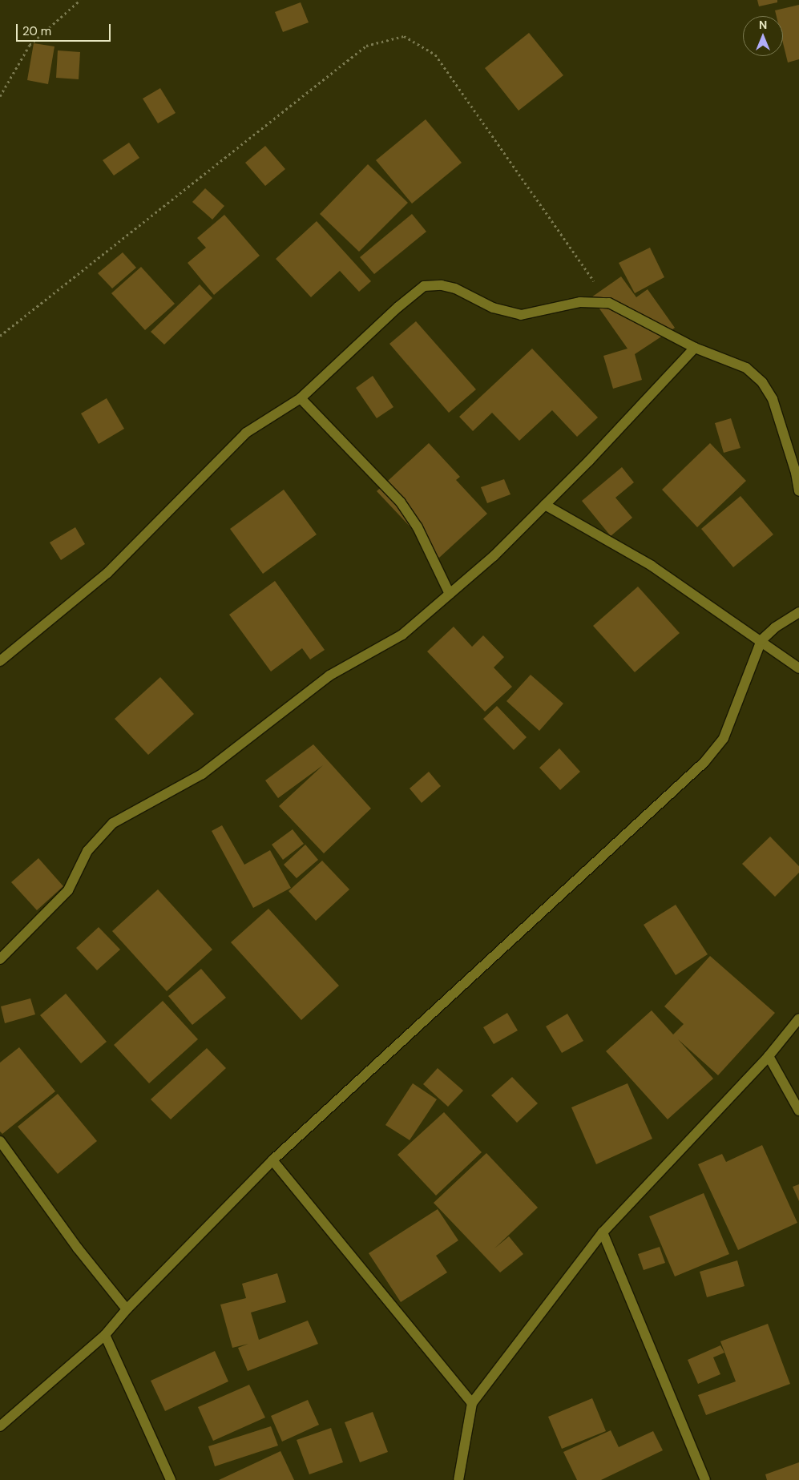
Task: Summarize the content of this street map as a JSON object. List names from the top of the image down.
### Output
{
  "scale_bar": "20 m",
  "north": "top"
}
